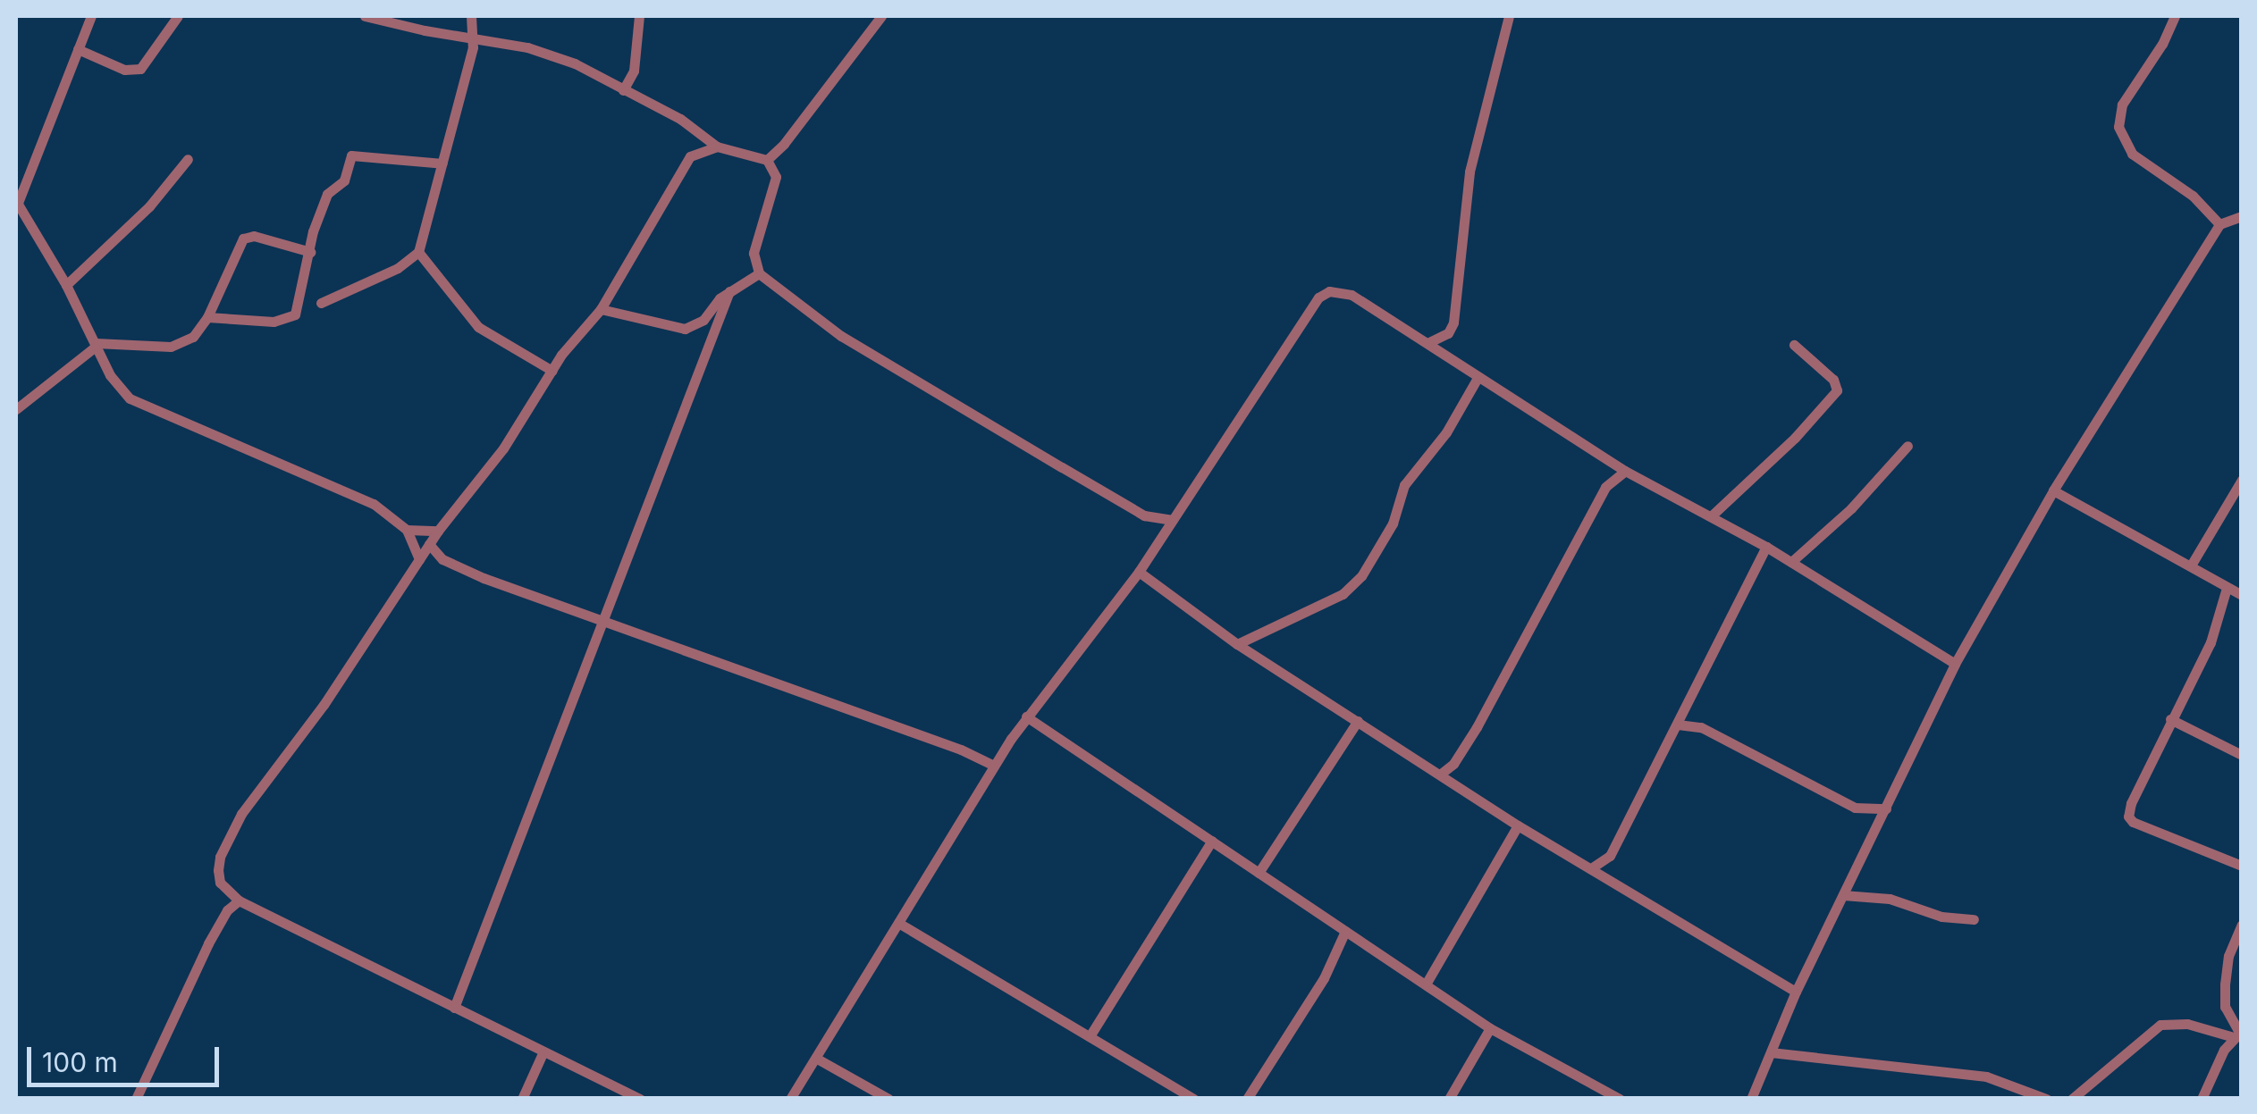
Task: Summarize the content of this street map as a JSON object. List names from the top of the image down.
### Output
{
  "scale_bar": "100 m"
}
